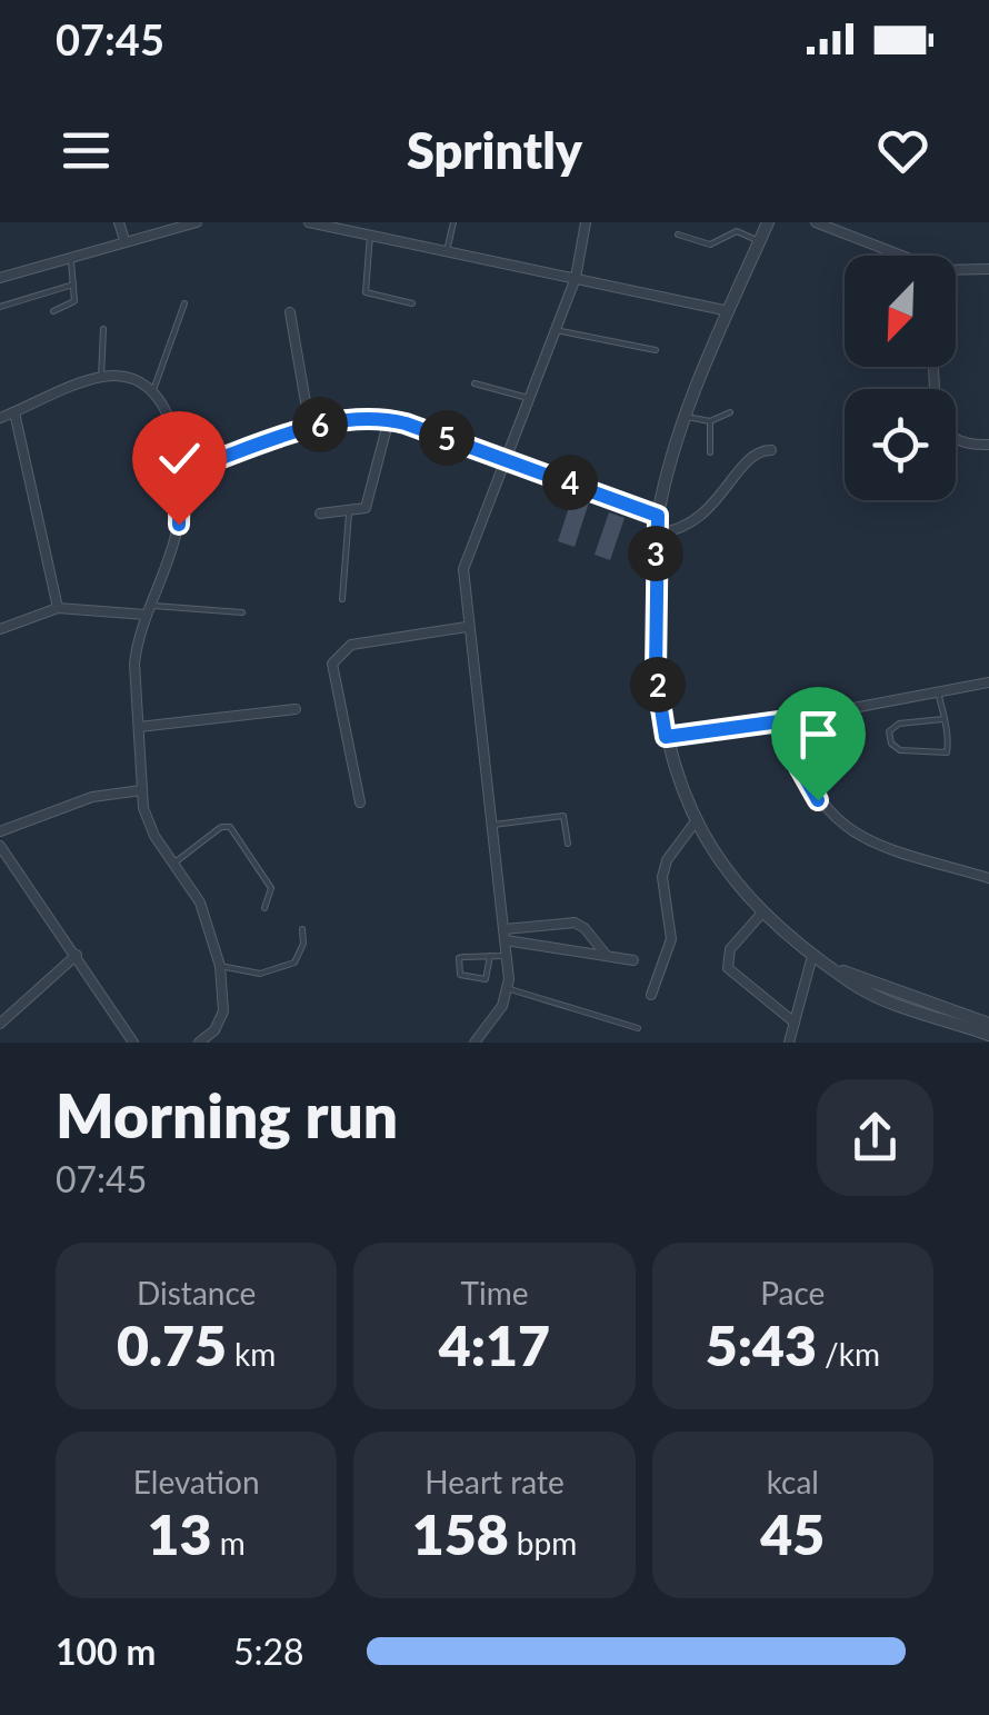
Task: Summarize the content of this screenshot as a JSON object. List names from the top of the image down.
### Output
{
  "north": "bottom left",
  "page": {
    "status": "07:45",
    "header": "Sprintly",
    "pins": [
      "6",
      "5",
      "4",
      "3",
      "2"
    ],
    "heading": ["Morning run", "07:45"],
    "stats": [
      ["Distance", "0.75 km"],
      ["Time", "4:17"],
      ["Pace", "5:43 /km"],
      ["Elevation", "13 m"],
      ["Heart rate", "158 bpm"],
      ["kcal", "45"]
    ],
    "list": [
      {
        "name": "100 m",
        "note": "5:28"
      }
    ]
  }
}
